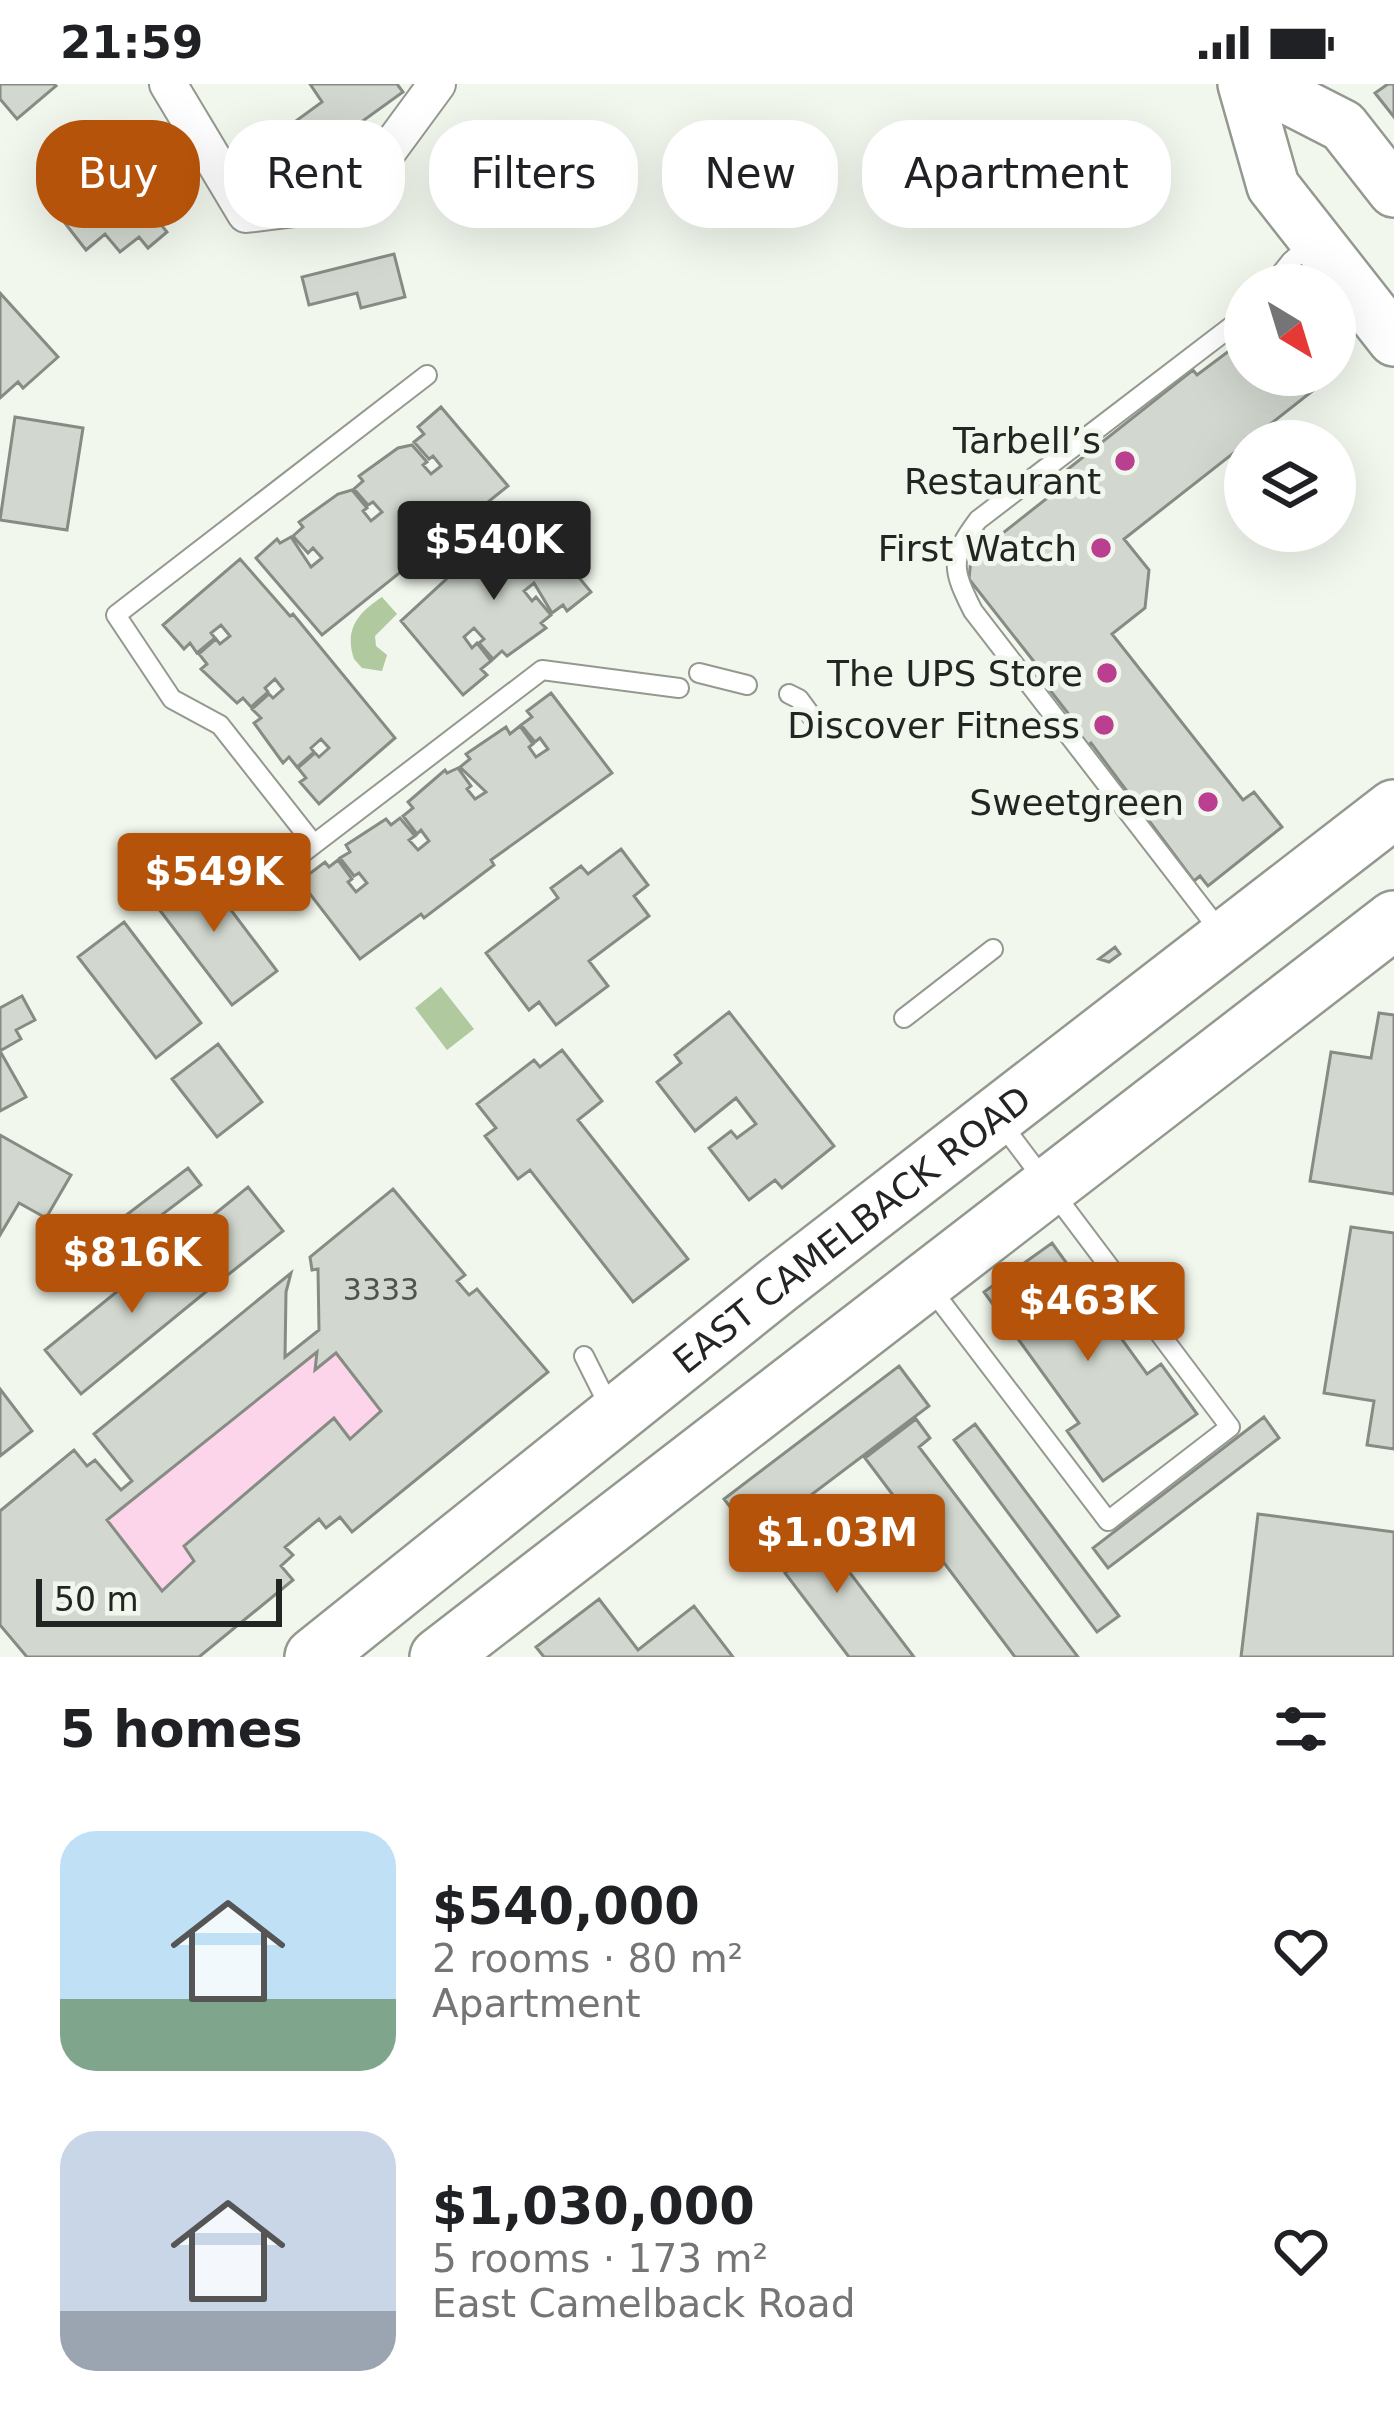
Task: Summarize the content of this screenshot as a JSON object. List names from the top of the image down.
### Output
{
  "streets": {
    "main road": ["EAST CAMELBACK ROAD"]
  },
  "places": [
    "Tarbell’s Restaurant",
    "First Watch",
    "The UPS Store",
    "Discover Fitness",
    "Sweetgreen"
  ],
  "house_numbers": ["3333"],
  "scale_bar": "50 m",
  "north": "bottom right",
  "page": {
    "status": "21:59",
    "chip": [
      "Buy",
      "Rent",
      "Filters",
      "New",
      "Apartment"
    ],
    "price": [
      "$540K",
      "$549K",
      "$816K",
      "$463K",
      "$1.03M"
    ],
    "scale": "50 m",
    "heading": "5 homes",
    "list": [
      {
        "name": "$540,000",
        "note": "2 rooms · 80 m² · Apartment"
      },
      {
        "name": "$1,030,000",
        "note": "5 rooms · 173 m² · East Camelback Road"
      }
    ]
  }
}
